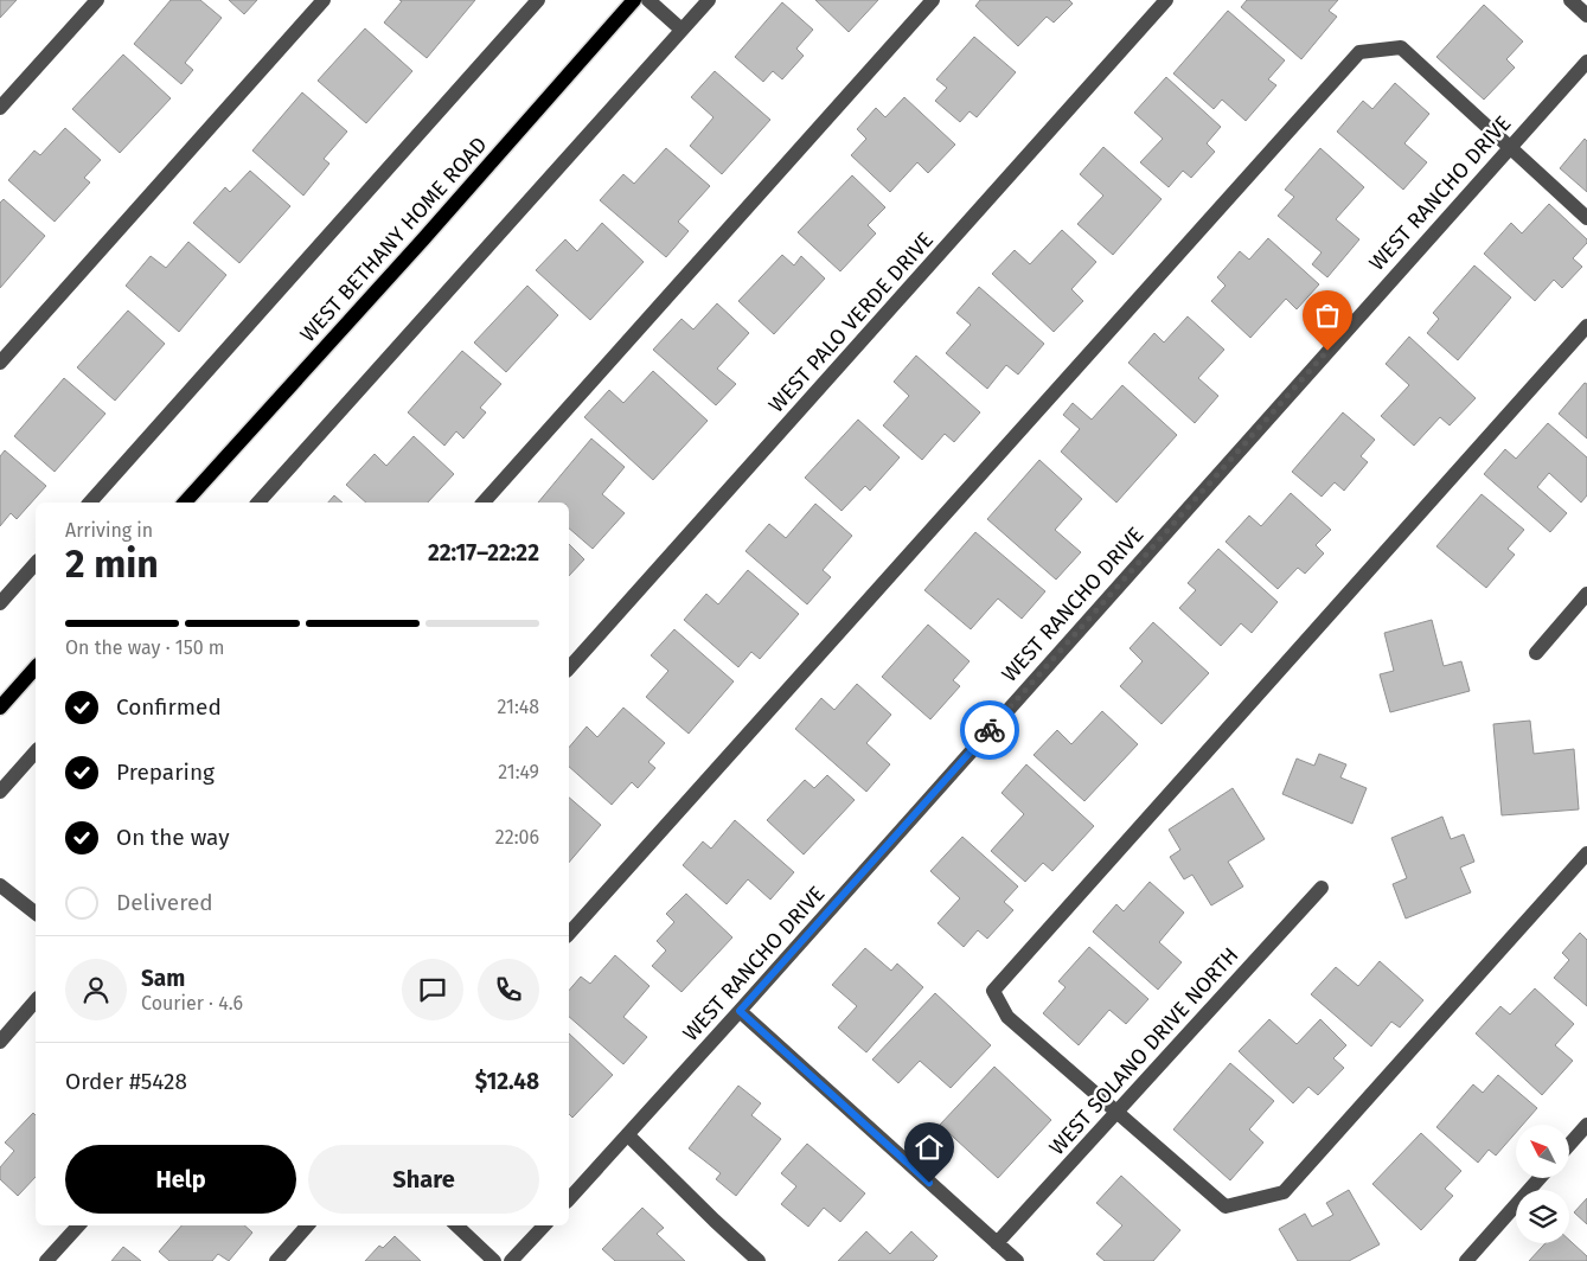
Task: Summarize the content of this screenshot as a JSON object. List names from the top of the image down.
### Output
{
  "streets": {
    "main road": ["WEST BETHANY HOME ROAD"],
    "street": ["WEST RANCHO DRIVE", "WEST PALO VERDE DRIVE", "WEST SOLANO DRIVE NORTH"]
  },
  "north": "top left",
  "page": {
    "heading": ["2 min", "Arriving in", "22:17–22:22"],
    "panel": [
      "Sam",
      "Courier · 4.6",
      "Order #5428",
      "$12.48"
    ],
    "bar": "On the way · 150 m",
    "list": [
      ["Confirmed", "21:48"],
      ["Preparing", "21:49"],
      ["On the way", "22:06"],
      "Delivered"
    ],
    "buttons": ["Help", "Share"]
  }
}
